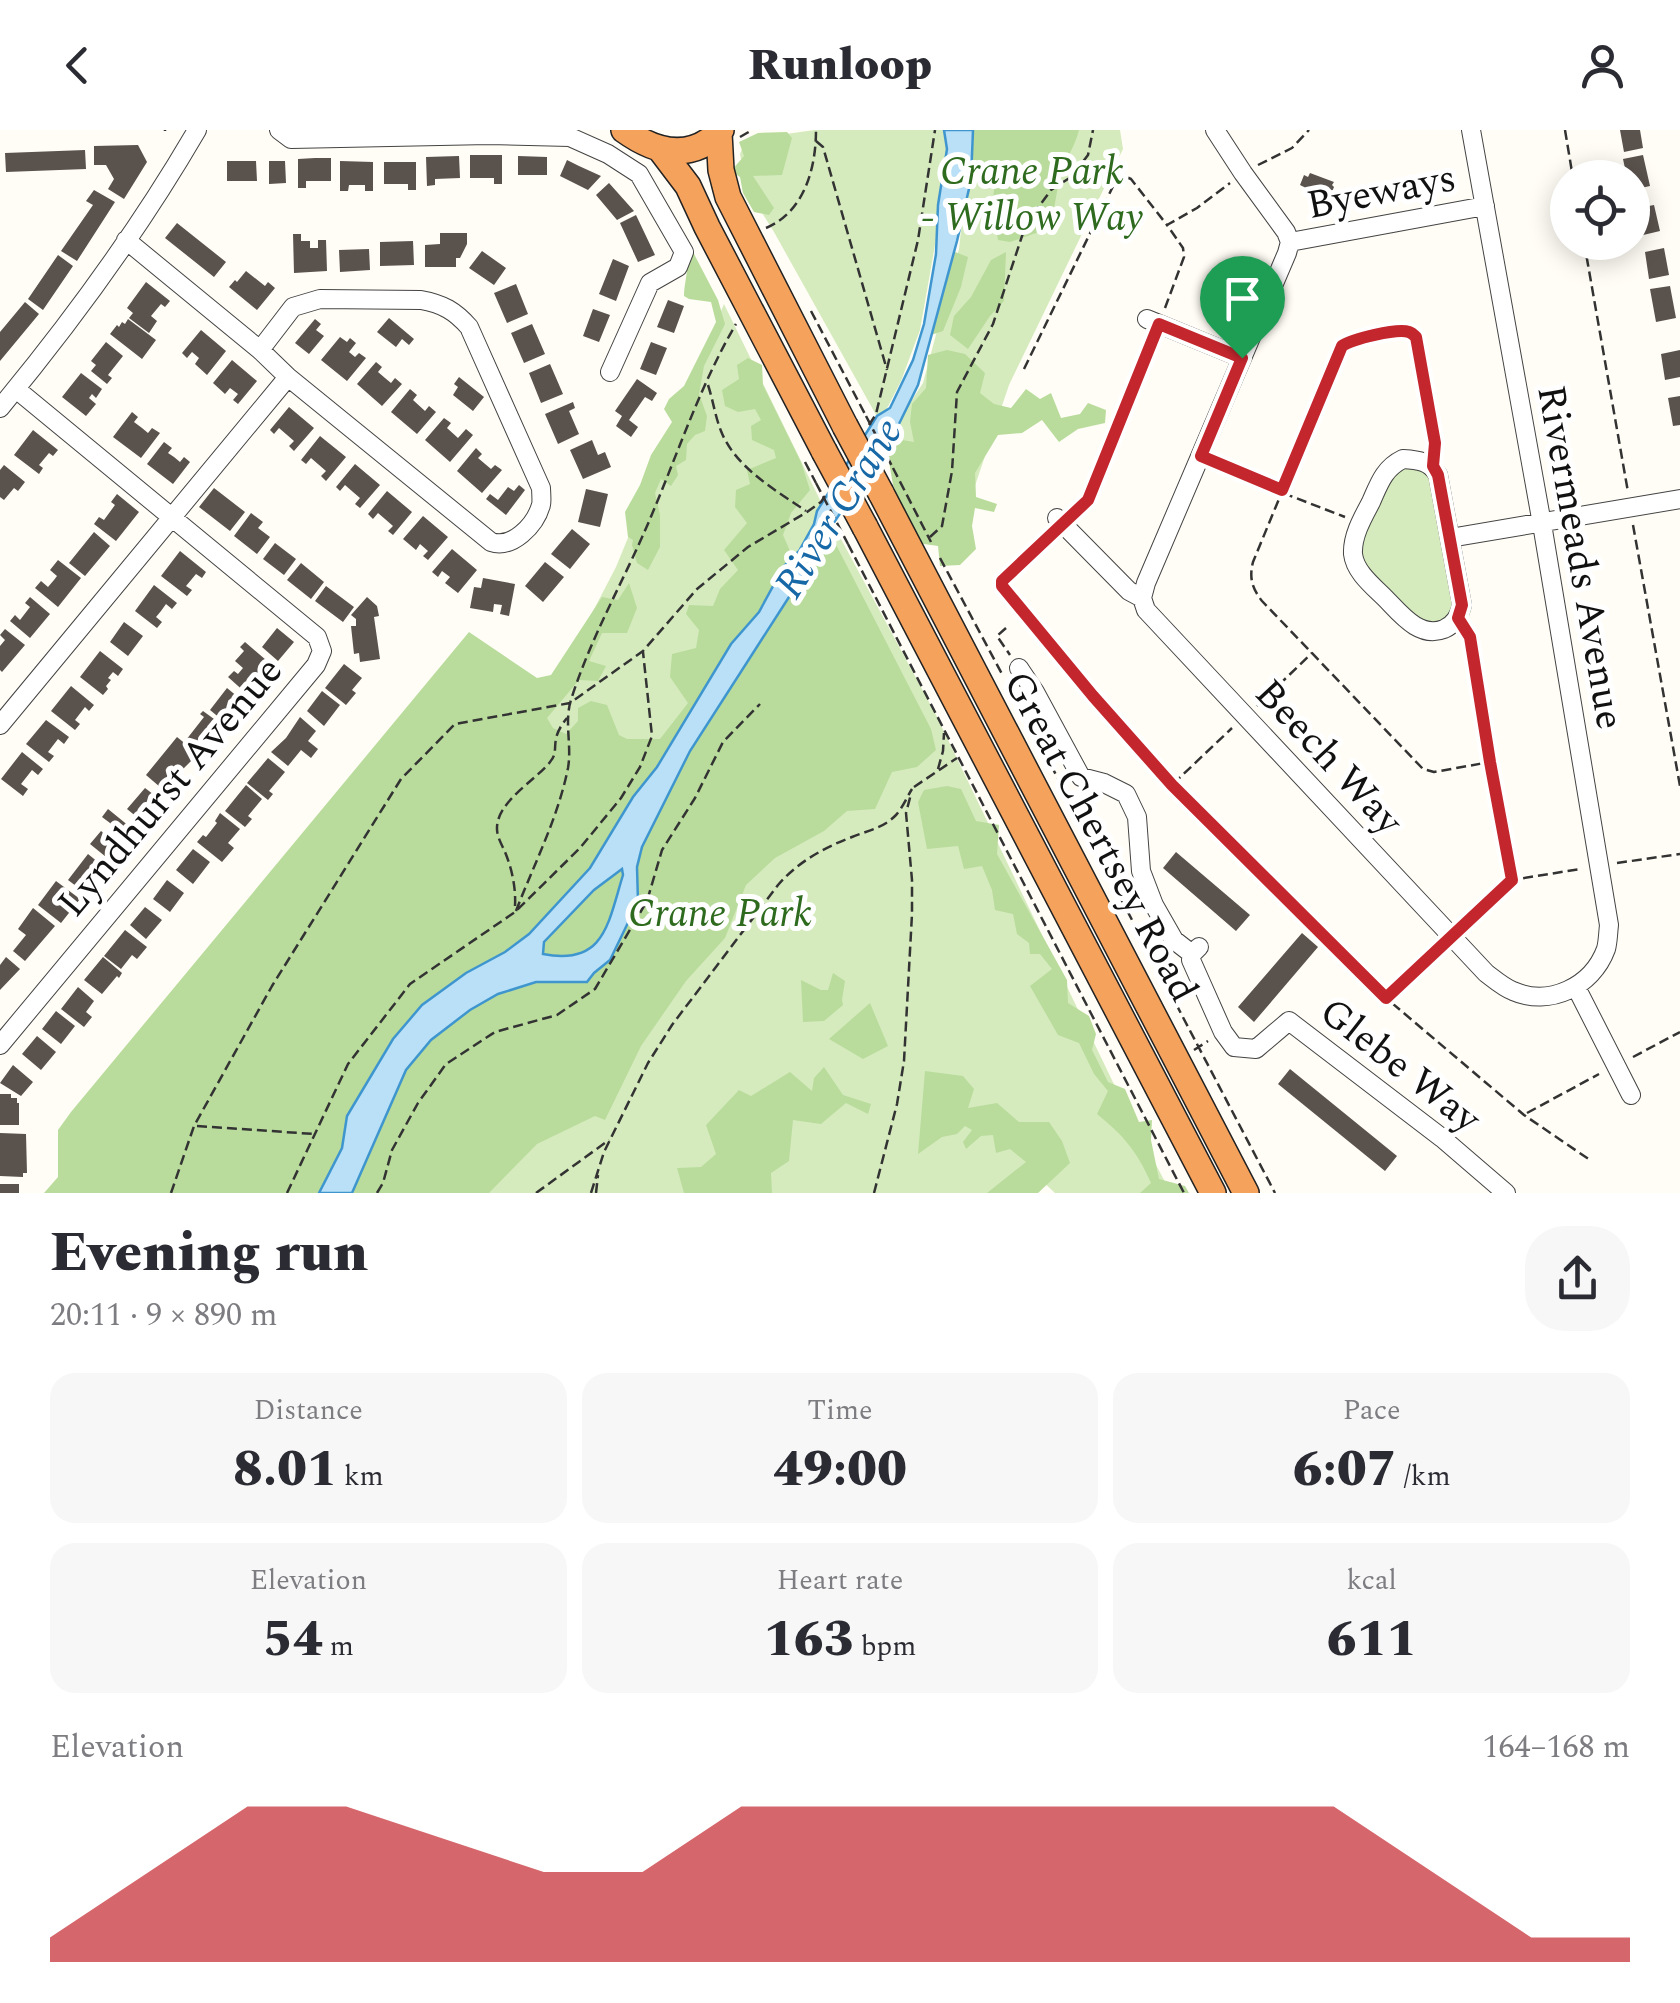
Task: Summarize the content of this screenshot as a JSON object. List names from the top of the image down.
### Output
{
  "streets": {
    "highway": ["Great Chertsey Road"],
    "street": [
      "Byeways",
      "Rivermeads Avenue",
      "Beech Way",
      "Lyndhurst Avenue",
      "Glebe Way"
    ]
  },
  "crossings": [
    ["Byeways", "Rivermeads Avenue"],
    ["Rivermeads Avenue", "Beech Way"]
  ],
  "water": ["River Crane"],
  "parks": ["Crane Park - Willow Way", "Crane Park"],
  "page": {
    "header": "Runloop",
    "heading": ["Evening run", "20:11 · 9 × 890 m"],
    "stats": [
      ["Distance", "8.01 km"],
      ["Time", "49:00"],
      ["Pace", "6:07 /km"],
      ["Elevation", "54 m"],
      ["Heart rate", "163 bpm"],
      ["kcal", "611"]
    ],
    "chart": ["Elevation", "164–168 m"]
  }
}
